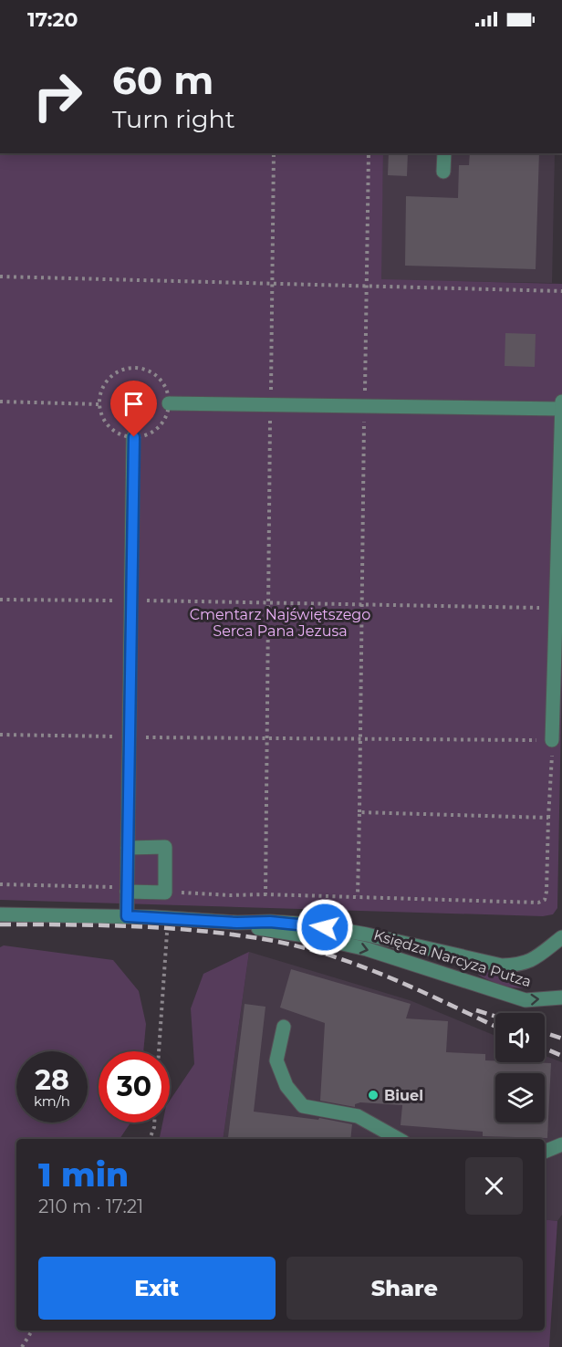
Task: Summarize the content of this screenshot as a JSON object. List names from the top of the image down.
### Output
{
  "streets": {
    "street": ["Księdza Narcyza Putza"]
  },
  "parks": ["Cmentarz Najświętszego Serca Pana Jezusa"],
  "places": ["Biuel"],
  "page": {
    "status": "17:20",
    "turn": ["60 m", "Turn right"],
    "speed": "28 km/h",
    "limit": "30",
    "heading": ["1 min", "210 m · 17:21"],
    "buttons": ["Exit", "Share"]
  }
}
